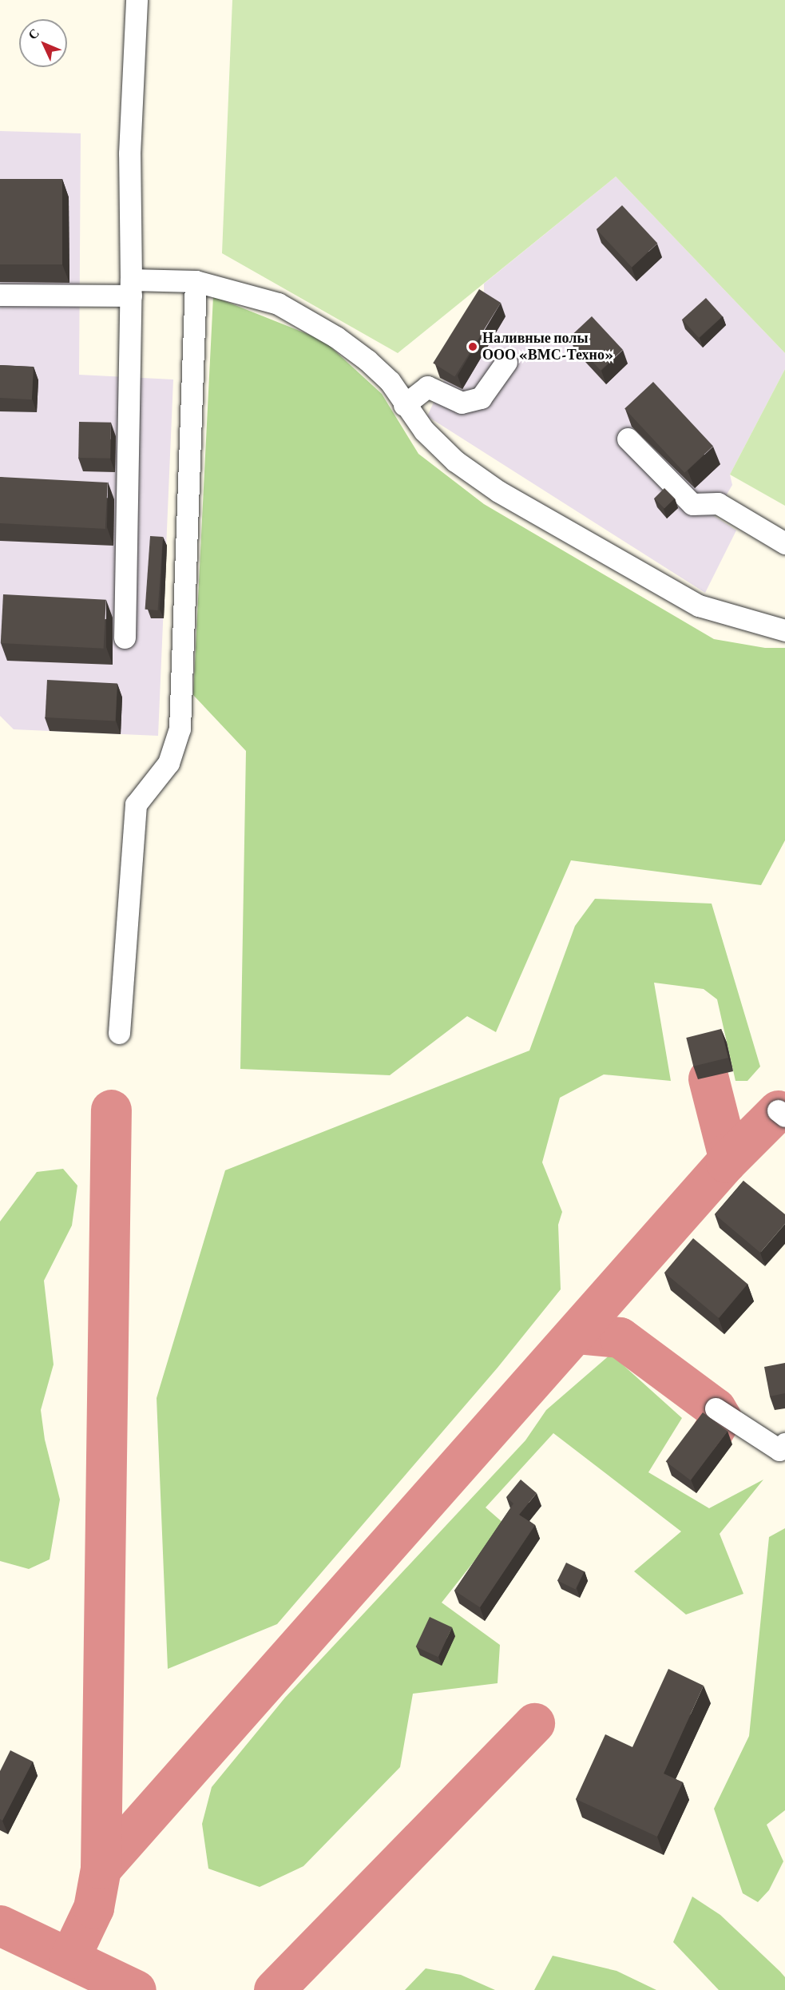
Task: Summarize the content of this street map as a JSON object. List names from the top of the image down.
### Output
{
  "places": ["Наливные полы ООО «ВМС-Техно»"],
  "north": "top left"
}
